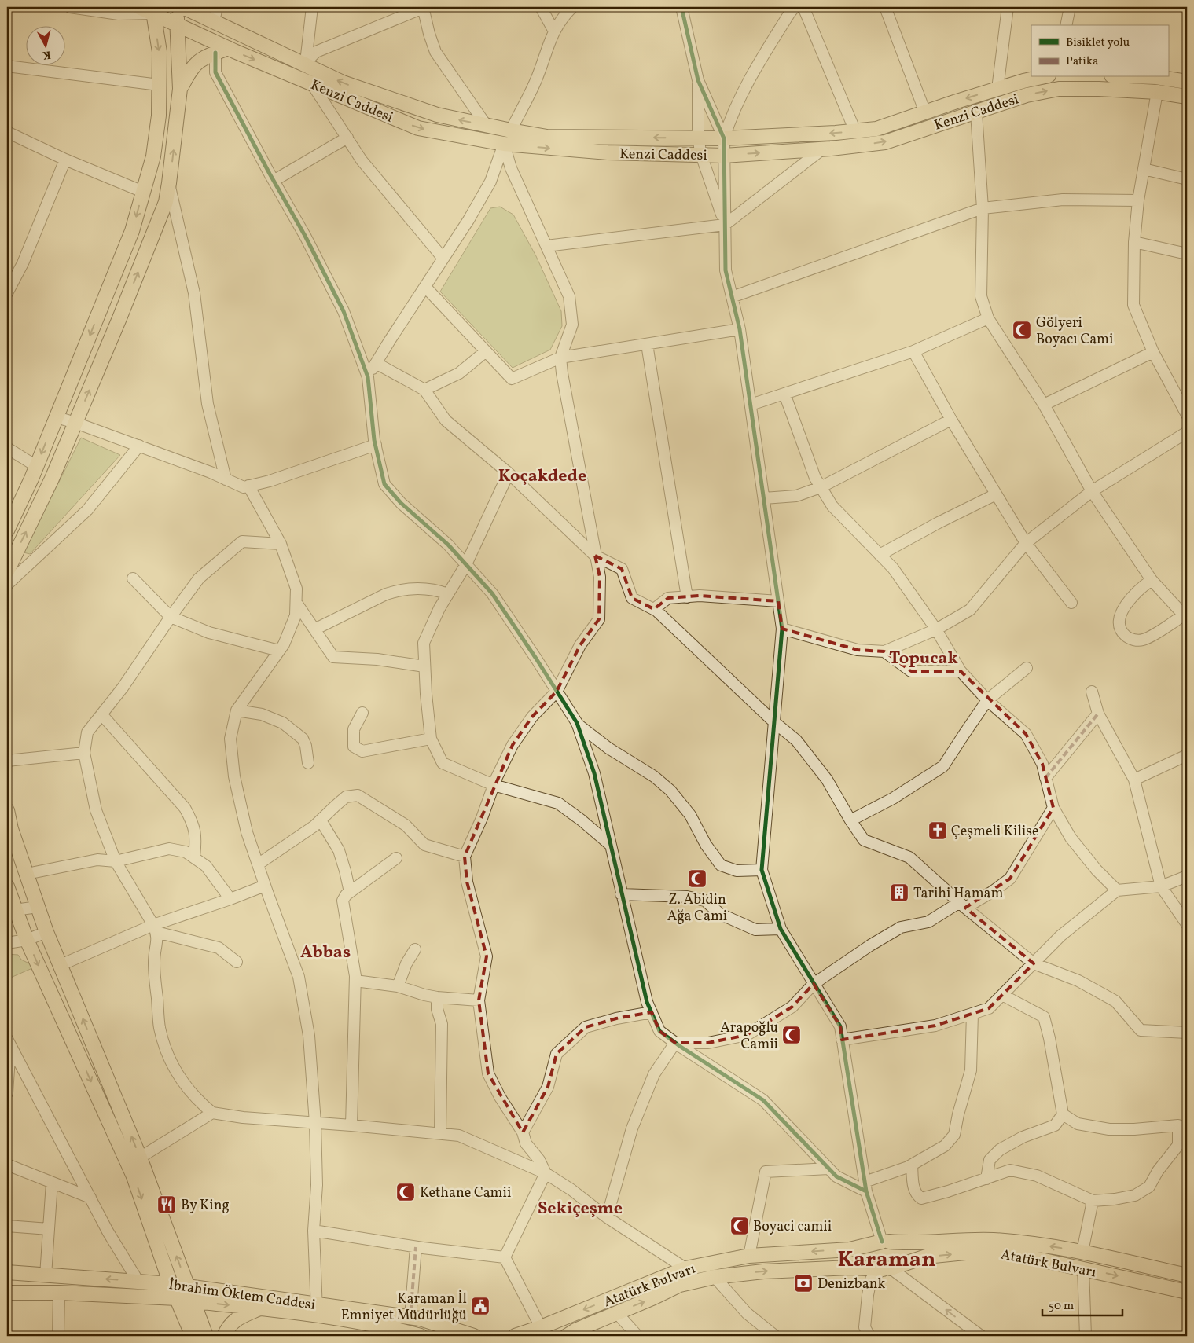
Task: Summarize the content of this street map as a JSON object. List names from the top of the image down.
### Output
{
  "streets": {
    "main road": ["Kenzi Caddesi", "Atatürk Bulvarı", "İbrahim Öktem Caddesi"]
  },
  "districts": [
    "Koçakdede",
    "Topucak",
    "Abbas",
    "Sekiçeşme",
    "Karaman"
  ],
  "places": {
    "mosque": [
      "Gölyeri Boyacı Cami",
      "Z. Abidin Ağa Cami",
      "Arapoğlu Camii",
      "Kethane Camii",
      "Boyaci camii"
    ],
    "church": ["Çeşmeli Kilise"],
    "building": ["Tarihi Hamam"],
    "restaurant": ["By King"],
    "bank": ["Denizbank"],
    "public building": ["Karaman İl Emniyet Müdürlüğü"]
  },
  "legend": ["Bisiklet yolu", "Patika"],
  "scale_bar": "50 m",
  "north": "bottom"
}
